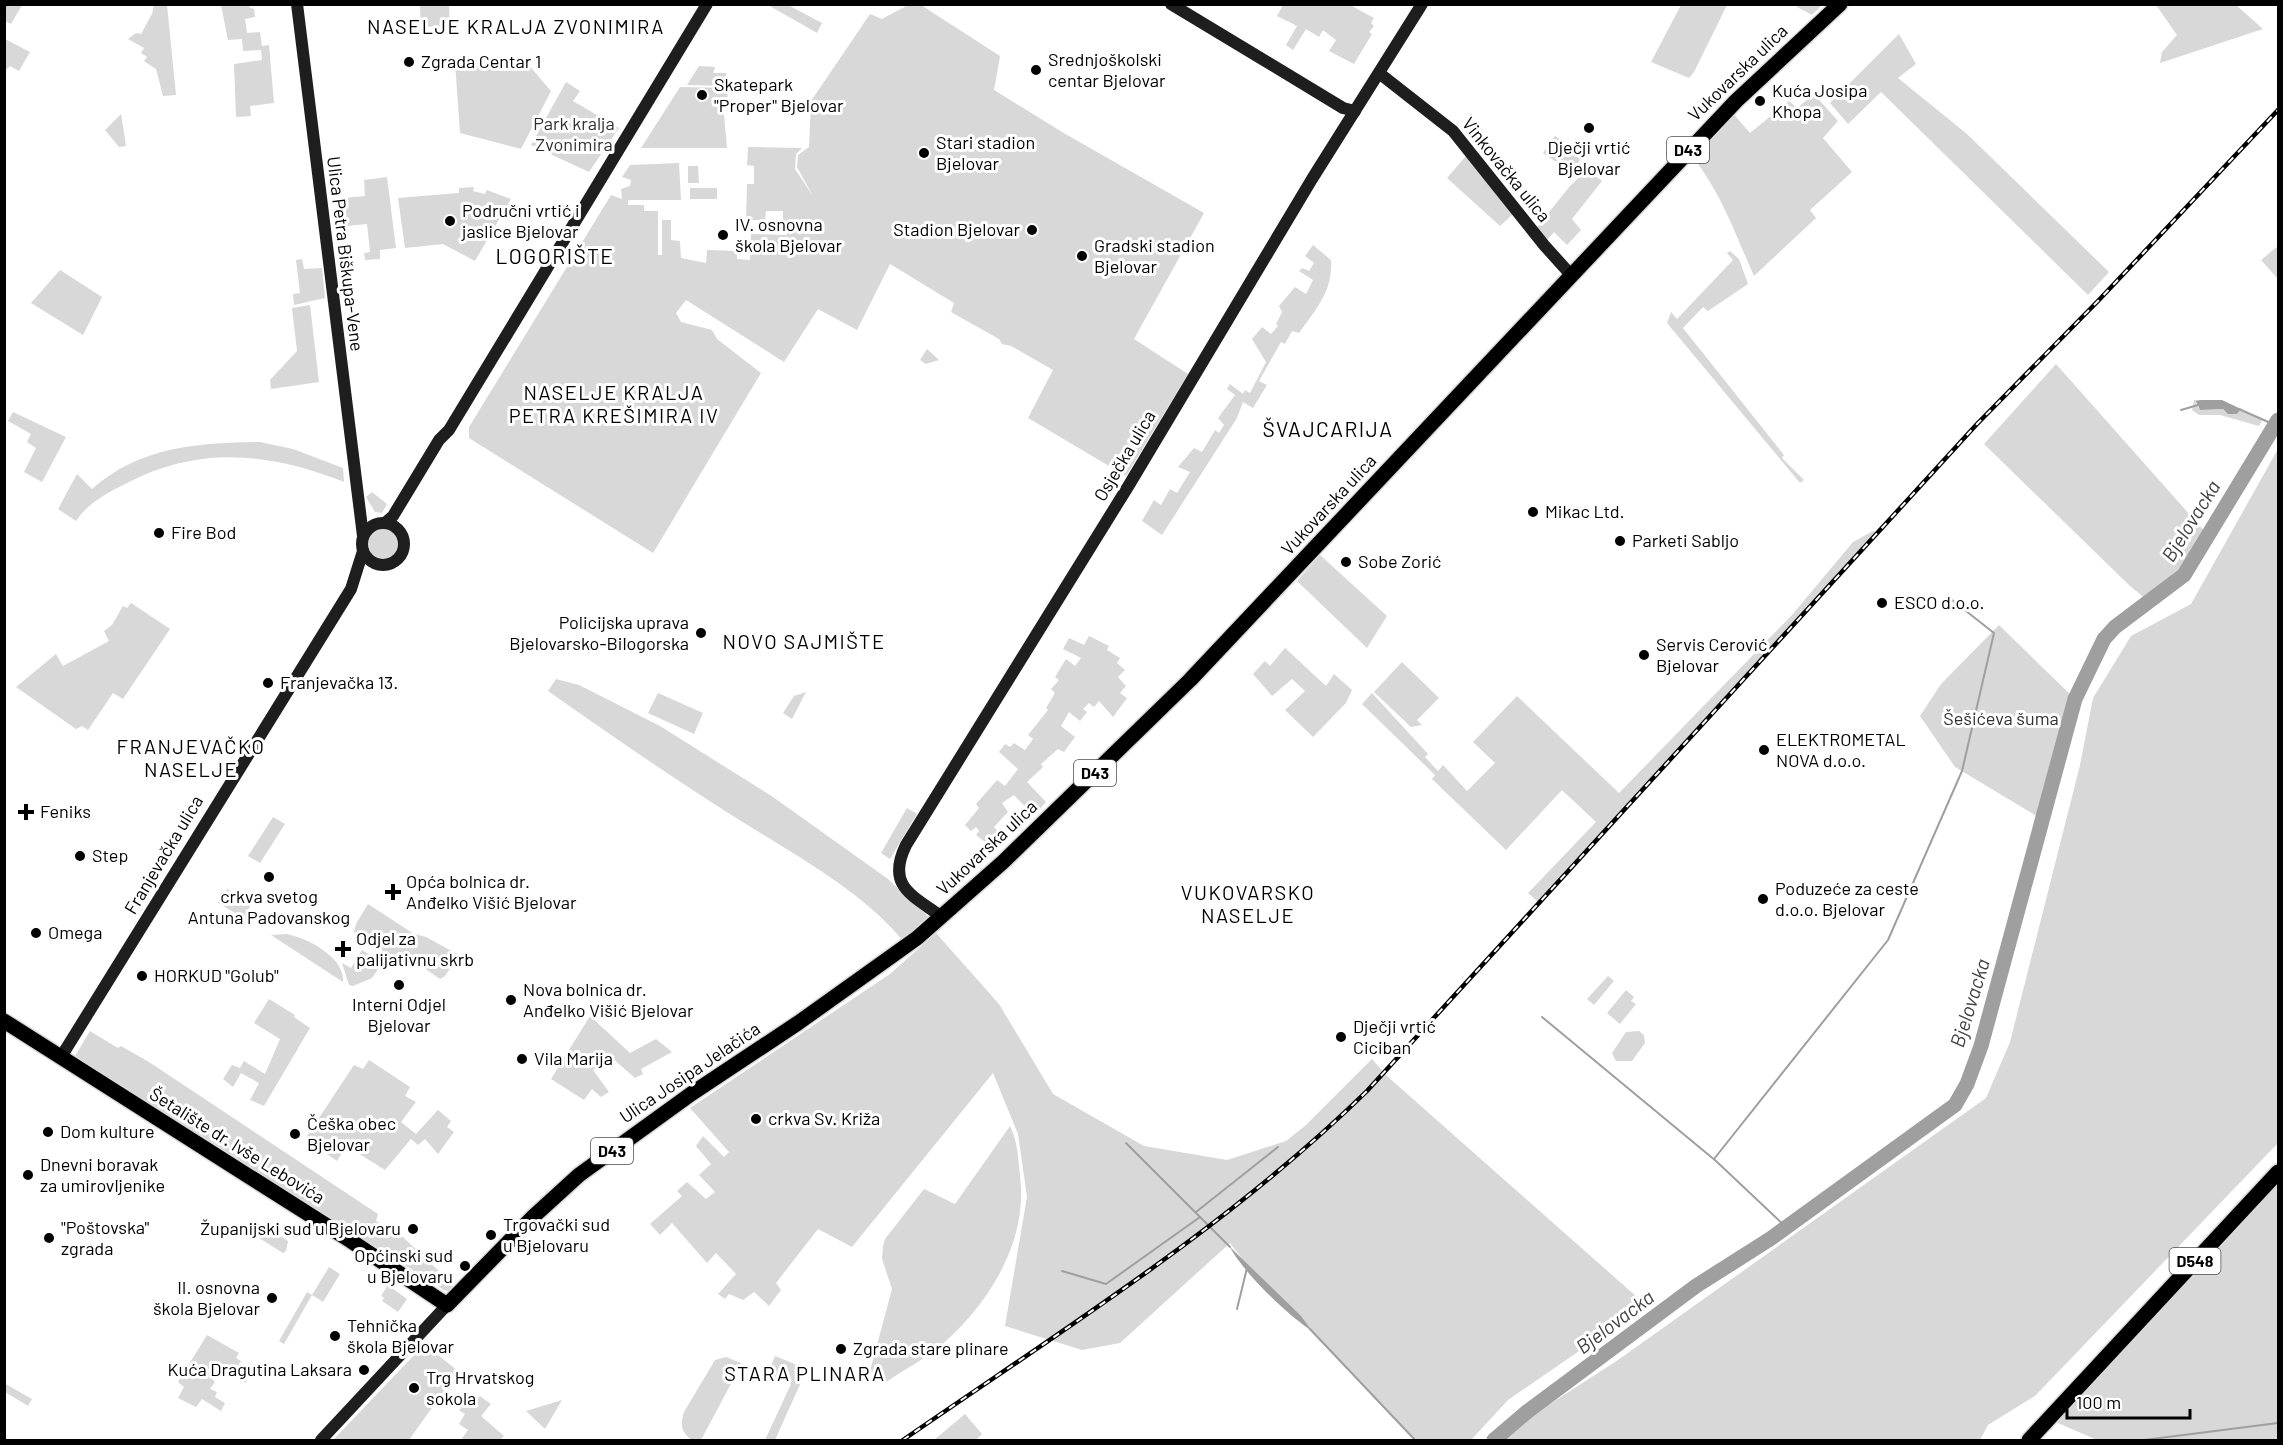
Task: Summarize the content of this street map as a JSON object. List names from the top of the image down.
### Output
{
  "streets": {
    "main road": [
      "Vukovarska ulica",
      "D43",
      "Vinkovačka ulica",
      "Ulica Petra Biškupa-Vene",
      "Osječka ulica",
      "Franjevačka ulica",
      "Ulica Josipa Jelačića",
      "Šetalište dr. Ivše Lebovića",
      "D548"
    ]
  },
  "crossings": [
    ["Vukovarska ulica", "Vinkovačka ulica"],
    ["Vukovarska ulica", "Osječka ulica"],
    ["Vukovarska ulica", "Ulica Josipa Jelačića"],
    ["Vinkovačka ulica", "Osječka ulica"],
    ["Ulica Petra Biškupa-Vene", "Franjevačka ulica"],
    ["Osječka ulica", "Ulica Josipa Jelačića"],
    ["Franjevačka ulica", "Šetalište dr. Ivše Lebovića"],
    ["Ulica Josipa Jelačića", "Šetalište dr. Ivše Lebovića"]
  ],
  "districts": [
    "NASELJE KRALJA ZVONIMIRA",
    "LOGORIŠTE",
    "NASELJE KRALJA PETRA KREŠIMIRA IV",
    "ŠVAJCARIJA",
    "NOVO SAJMIŠTE",
    "FRANJEVAČKO NASELJE",
    "VUKOVARSKO NASELJE",
    "STARA PLINARA"
  ],
  "water": ["Bjelovacka"],
  "parks": ["Park kralja Zvonimira", "Šešićeva šuma"],
  "places": {
    "other": [
      "Zgrada Centar 1",
      "Srednjoškolski centar Bjelovar",
      "Skatepark \"Proper\" Bjelovar",
      "Kuća Josipa Khopa",
      "Dječji vrtić Bjelovar",
      "Stari stadion Bjelovar",
      "Područni vrtić i jaslice Bjelovar",
      "Stadion Bjelovar",
      "IV. osnovna škola Bjelovar",
      "Gradski stadion Bjelovar",
      "Mikac Ltd.",
      "Fire Bod",
      "Parketi Sabljo",
      "Sobe Zorić",
      "ESCO d.o.o.",
      "Policijska uprava Bjelovarsko-Bilogorska",
      "Servis Cerović Bjelovar",
      "Franjevačka 13.",
      "ELEKTROMETAL NOVA d.o.o.",
      "Step",
      "crkva svetog Antuna Padovanskog",
      "Poduzeće za ceste d.o.o. Bjelovar",
      "Omega",
      "HORKUD \"Golub\"",
      "Interni Odjel Bjelovar",
      "Nova bolnica dr. Anđelko Višić Bjelovar",
      "Dječji vrtić Ciciban",
      "Vila Marija",
      "crkva Sv. Križa",
      "Dom kulture",
      "Češka obec Bjelovar",
      "Dnevni boravak za umirovljenike",
      "Županijski sud u Bjelovaru",
      "Trgovački sud u Bjelovaru",
      "\"Poštovska\" zgrada",
      "Općinski sud u Bjelovaru",
      "II. osnovna škola Bjelovar",
      "Tehnička škola Bjelovar",
      "Zgrada stare plinare",
      "Kuća Dragutina Laksara",
      "Trg Hrvatskog sokola"
    ],
    "health": ["Feniks", "Opća bolnica dr. Anđelko Višić Bjelovar", "Odjel za palijativnu skrb"]
  },
  "scale_bar": "100 m"
}
